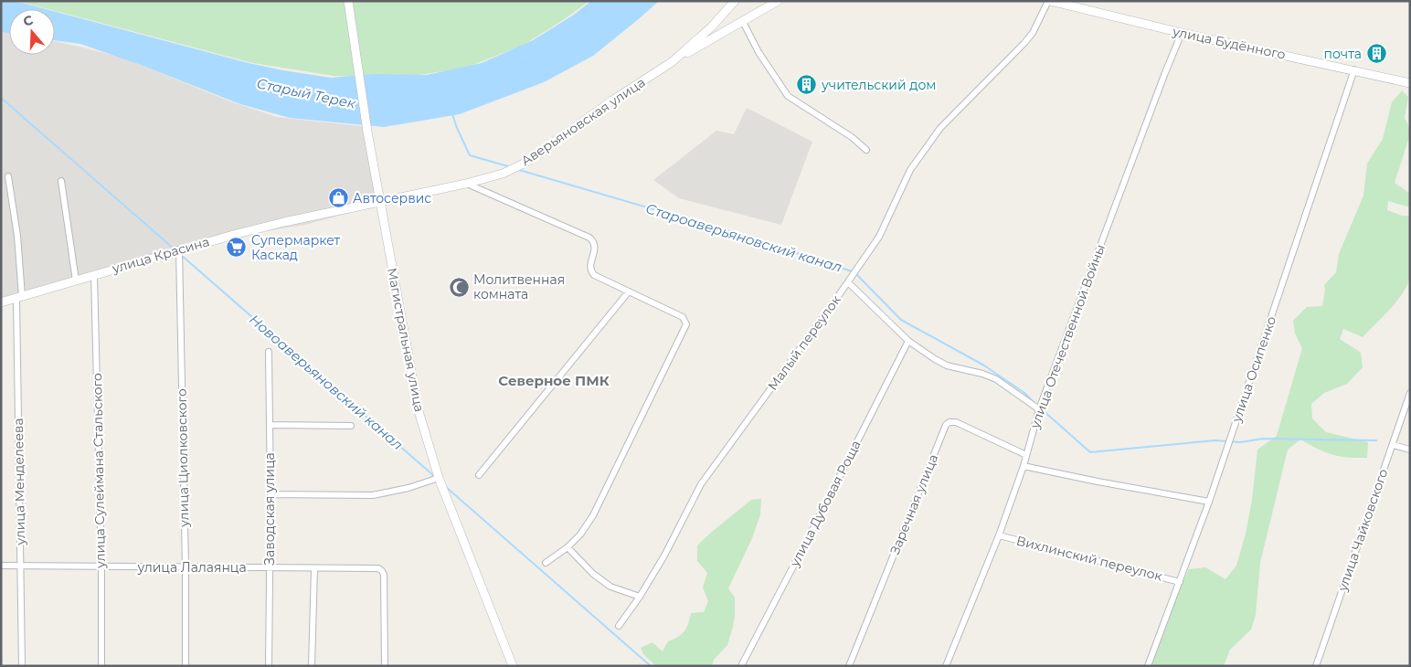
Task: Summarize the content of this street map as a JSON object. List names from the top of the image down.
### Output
{
  "streets": {
    "street": [
      "улица Будённого",
      "Аверьяновская улица",
      "улица Красина",
      "улица Отечественной Войны",
      "Магистральная улица",
      "Малый переулок",
      "улица Осипенко",
      "улица Циолковского",
      "улица Сулеймана Стальского",
      "улица Менделеева",
      "улица Дубовая Роща",
      "Заречная улица",
      "Заводская улица",
      "улица Чайковского",
      "Вихлинский переулок",
      "улица Лалаянца"
    ]
  },
  "crossings": [
    ["улица Будённого", "улица Отечественной Войны"],
    ["улица Будённого", "Малый переулок"],
    ["улица Будённого", "улица Осипенко"],
    ["Аверьяновская улица", "улица Красина"],
    ["Аверьяновская улица", "Магистральная улица"],
    ["улица Красина", "Магистральная улица"],
    ["улица Красина", "улица Циолковского"],
    ["улица Красина", "улица Сулеймана Стальского"],
    ["улица Красина", "улица Менделеева"],
    ["улица Отечественной Войны", "Заречная улица"],
    ["улица Отечественной Войны", "Вихлинский переулок"],
    ["улица Осипенко", "Вихлинский переулок"],
    ["улица Циолковского", "улица Лалаянца"],
    ["улица Сулеймана Стальского", "улица Лалаянца"],
    ["улица Менделеева", "улица Лалаянца"],
    ["Заводская улица", "улица Лалаянца"]
  ],
  "districts": ["Северное ПМК"],
  "water": ["Старый Терек", "Староаверьяновский канал", "Новоаверьяновский канал"],
  "places": {
    "building": ["почта", "учительский дом"],
    "shop": ["Автосервис"],
    "supermarket": ["Супермаркет Каскад"],
    "mosque": ["Молитвенная комната"]
  },
  "north": "top"
}
